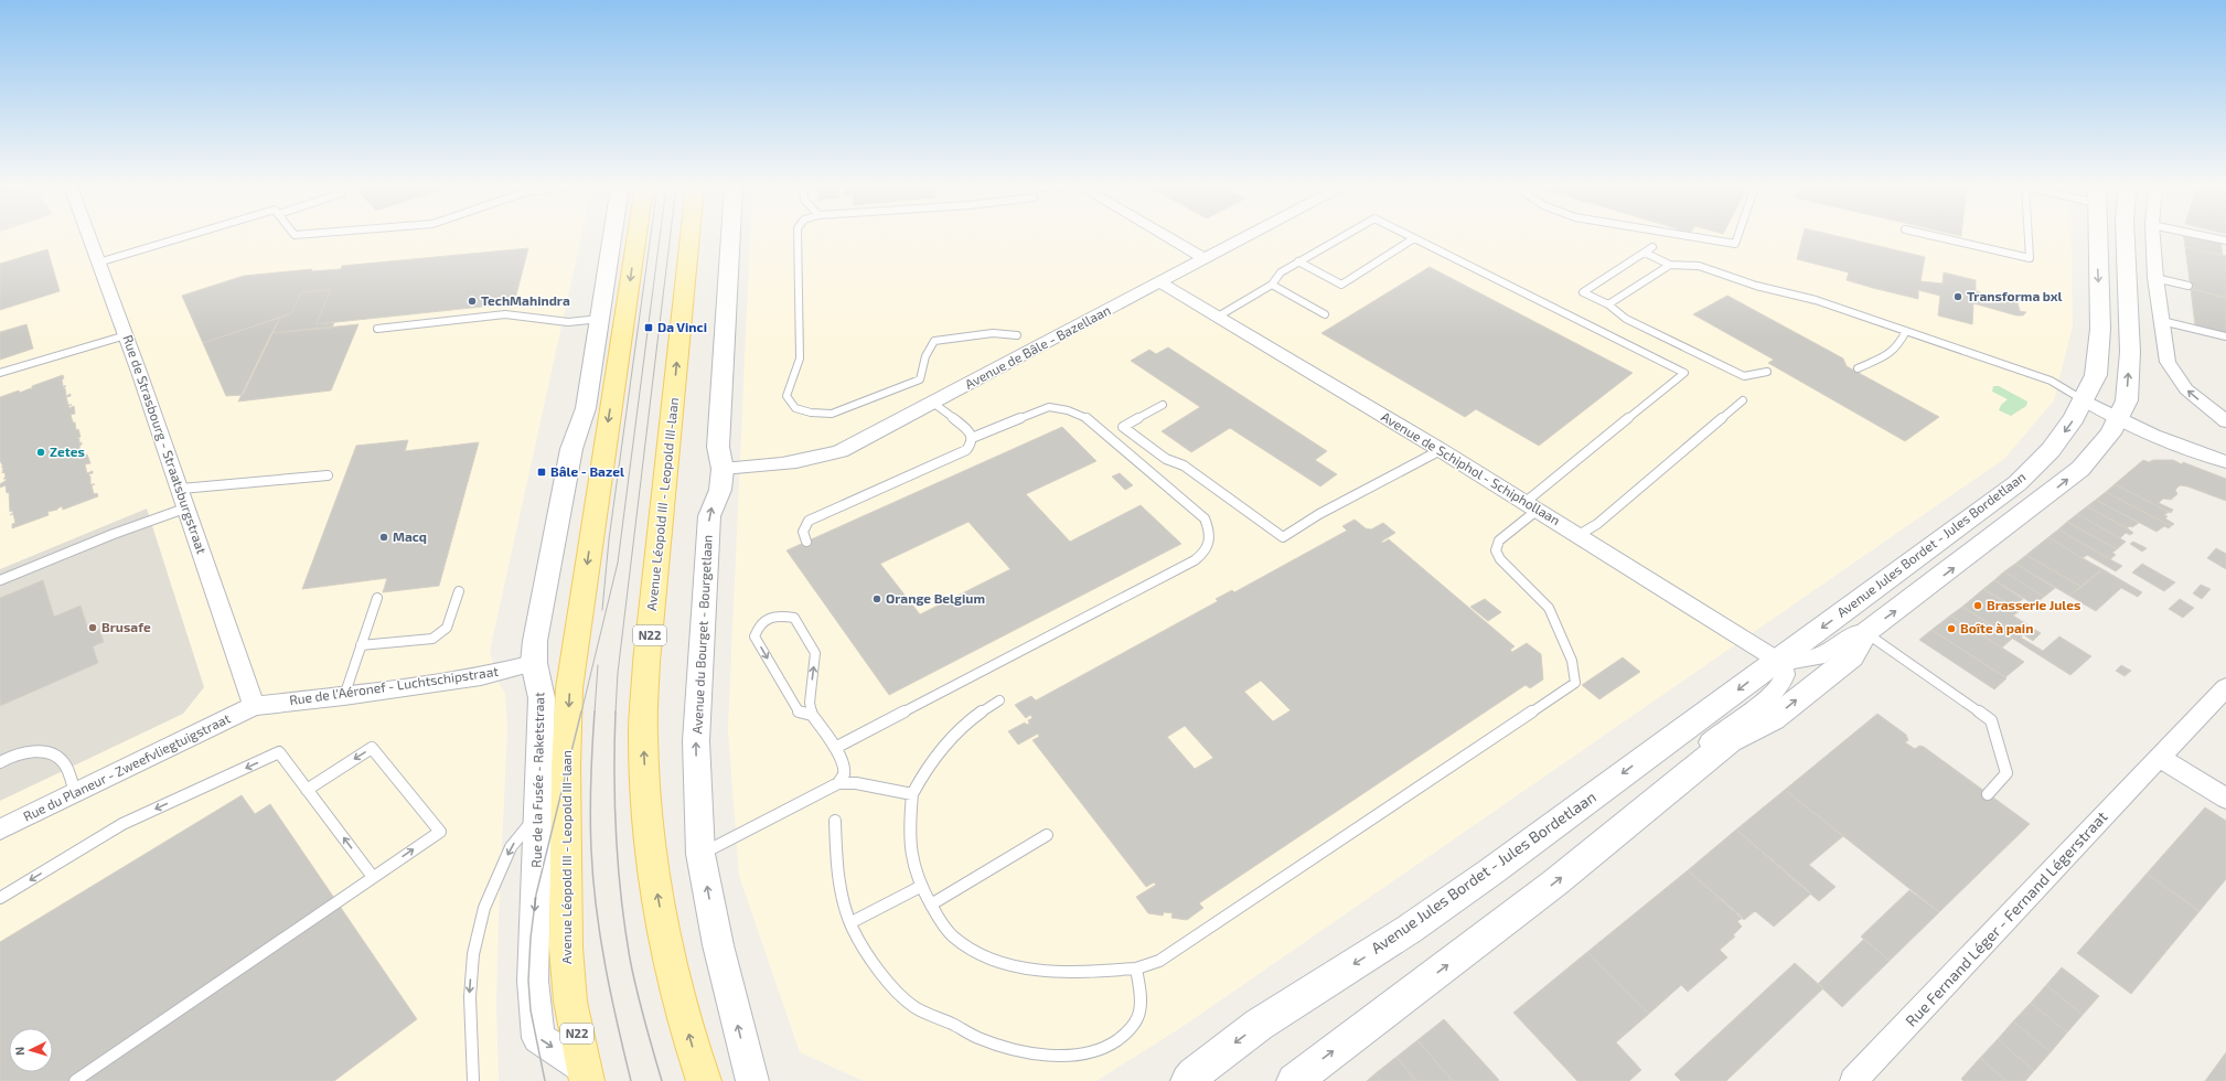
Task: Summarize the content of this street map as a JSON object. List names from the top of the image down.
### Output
{
  "streets": {
    "main road": ["Avenue Léopold III - Leopold III-laan", "Avenue Jules Bordet - Jules Bordetlaan", "N22"],
    "street": [
      "Avenue de Bâle - Bazellaan",
      "Rue de Strasbourg - Straatsburgstraat",
      "Avenue de Schiphol - Schiphollaan",
      "Avenue du Bourget - Bourgetlaan",
      "Rue de l'Aéronef - Luchtschipstraat",
      "Rue du Planeur - Zweefvliegtuigstraat",
      "Rue de la Fusée - Raketstraat",
      "Rue Fernand Léger - Fernand Légerstraat"
    ]
  },
  "crossings": [
    ["Avenue de Bâle - Bazellaan", "Avenue de Schiphol - Schiphollaan"],
    ["Avenue de Bâle - Bazellaan", "Avenue du Bourget - Bourgetlaan"],
    ["Rue de Strasbourg - Straatsburgstraat", "Rue de l'Aéronef - Luchtschipstraat"],
    ["Rue de Strasbourg - Straatsburgstraat", "Rue du Planeur - Zweefvliegtuigstraat"],
    ["Avenue de Schiphol - Schiphollaan", "Avenue Jules Bordet - Jules Bordetlaan"],
    ["Avenue Léopold III - Leopold III-laan", "Rue de la Fusée - Raketstraat"],
    ["Rue de l'Aéronef - Luchtschipstraat", "Rue du Planeur - Zweefvliegtuigstraat"],
    ["Rue de l'Aéronef - Luchtschipstraat", "Rue de la Fusée - Raketstraat"]
  ],
  "one_way": ["Avenue du Bourget - Bourgetlaan"],
  "places": {
    "other": [
      "Transforma bxl",
      "TechMahindra",
      "Zetes",
      "Macq",
      "Orange Belgium",
      "Brasserie Jules",
      "Brusafe",
      "Boîte à pain"
    ],
    "transit": ["Da Vinci", "Bâle - Bazel"]
  },
  "north": "left"
}
